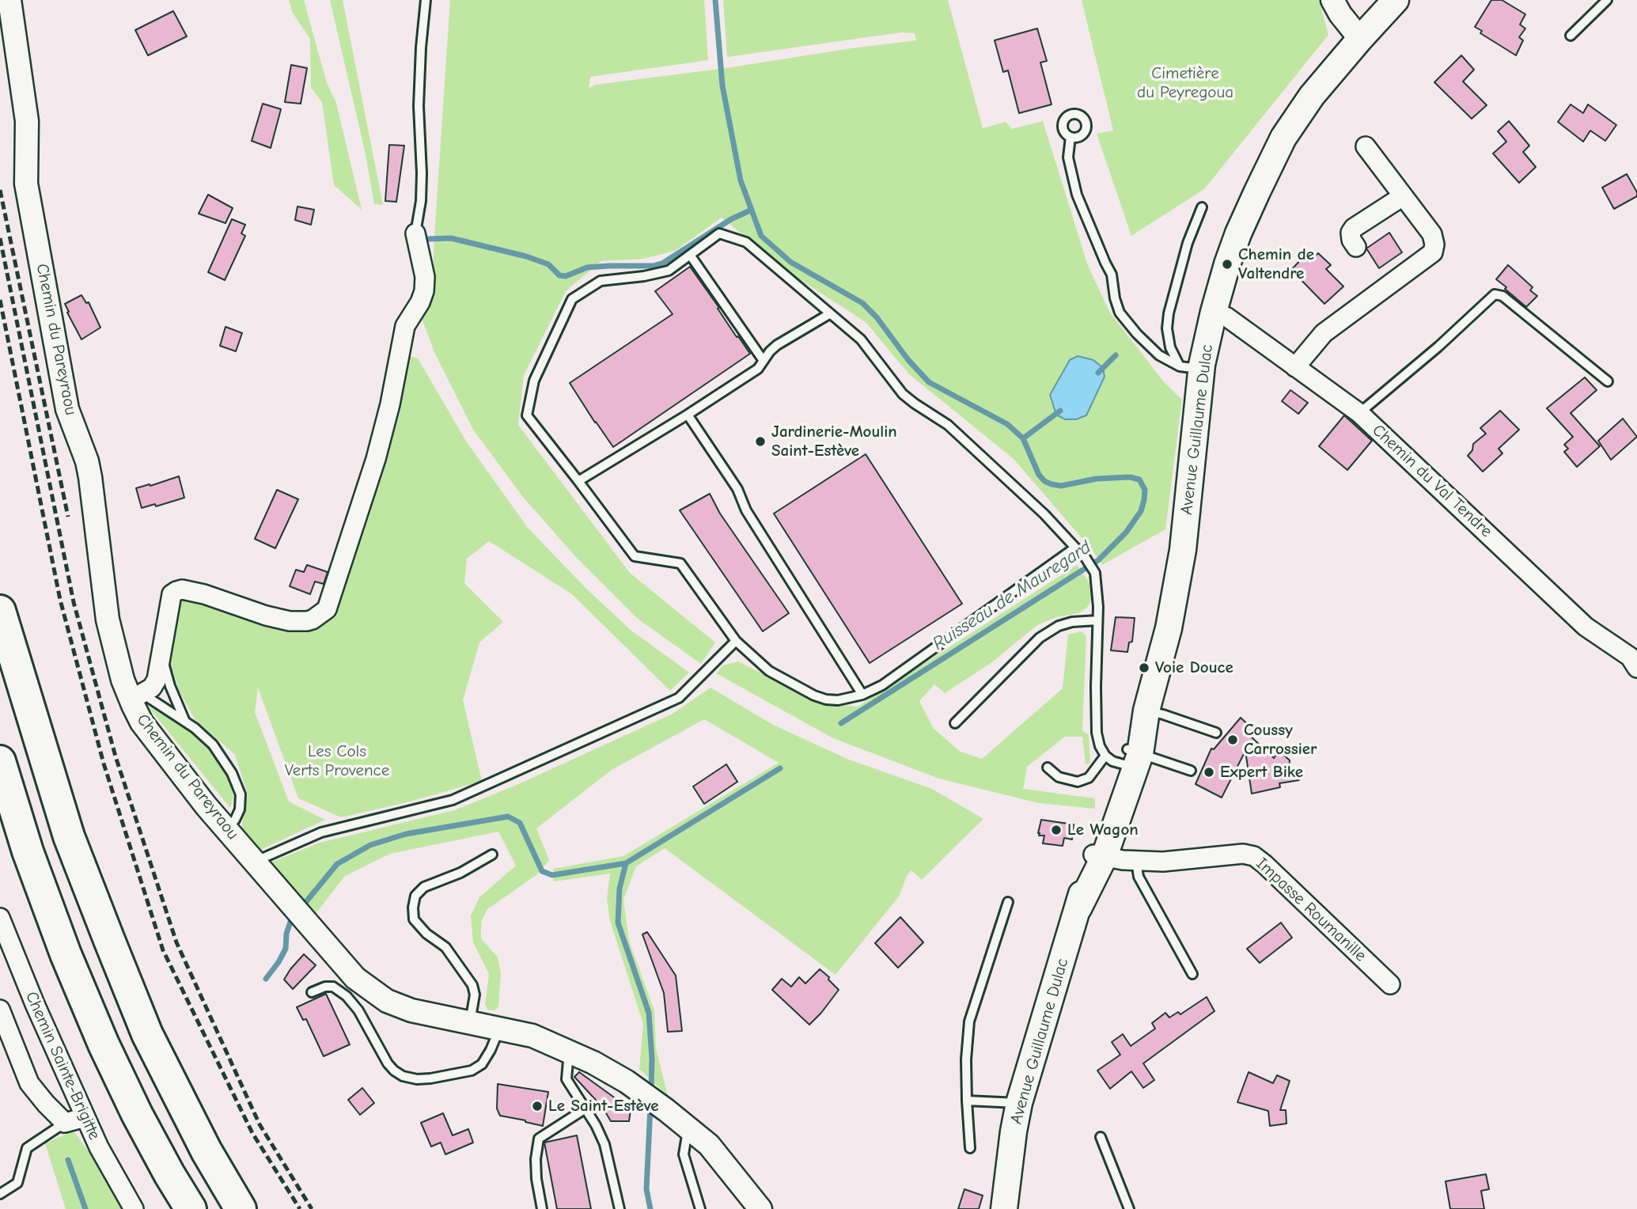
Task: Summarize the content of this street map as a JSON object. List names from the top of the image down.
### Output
{
  "streets": {
    "main road": ["Avenue Guillaume Dulac"],
    "street": [
      "Chemin du Pareyraou",
      "Chemin du Val Tendre",
      "Impasse Roumanille",
      "Chemin Sainte-Brigitte"
    ]
  },
  "crossings": [
    ["Avenue Guillaume Dulac", "Chemin du Val Tendre"],
    ["Avenue Guillaume Dulac", "Impasse Roumanille"]
  ],
  "water": ["Ruisseau de Mauregard"],
  "parks": ["Cimetière du Peyregoua", "Les Cols Verts Provence"],
  "places": [
    "Chemin de Valtendre",
    "Jardinerie-Moulin Saint-Estève",
    "Voie Douce",
    "Coussy Carrossier",
    "Expert Bike",
    "Le Wagon",
    "Le Saint-Estève"
  ]
}
